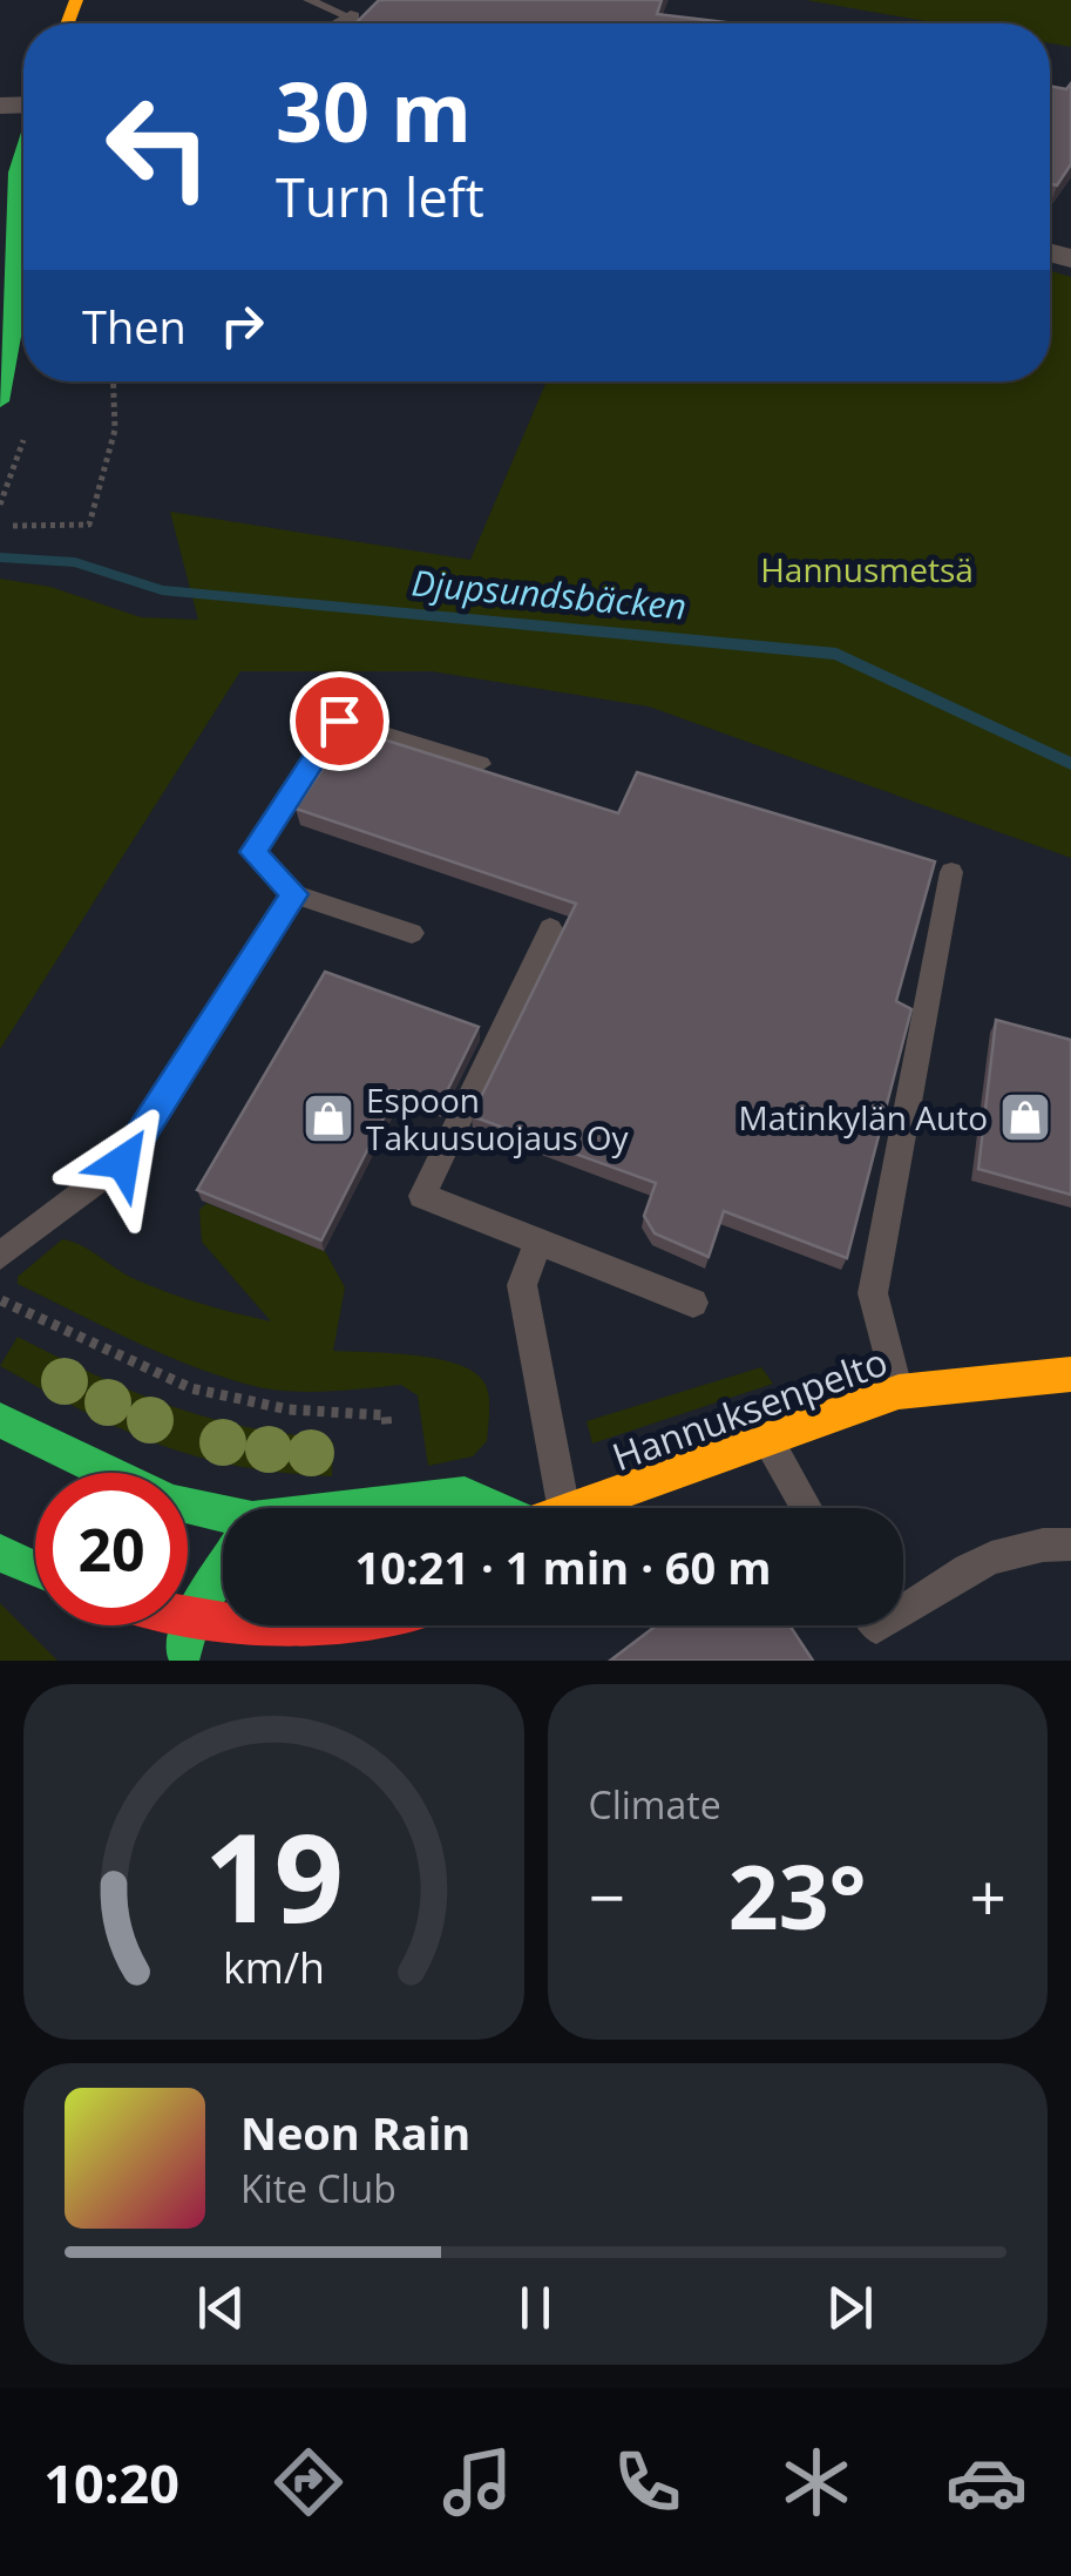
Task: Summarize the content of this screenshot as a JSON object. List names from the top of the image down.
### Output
{
  "streets": {
    "main road": ["Hannuksenpelto"]
  },
  "water": ["Djupsundsbäcken"],
  "parks": ["Hannusmetsä"],
  "places": {
    "shop": ["Matinkylän Auto", "Espoon Takuusuojaus Oy"]
  },
  "page": {
    "turn": ["30 m", "Turn left"],
    "then": "Then",
    "limit": "20",
    "trip": "10:21 · 1 min · 60 m",
    "tile": "Climate",
    "heat": ["−", "23°", "+"],
    "song": ["Neon Rain", "Kite Club"],
    "tabs": "10:20",
    "gauge": ["19", "km/h"]
  }
}
